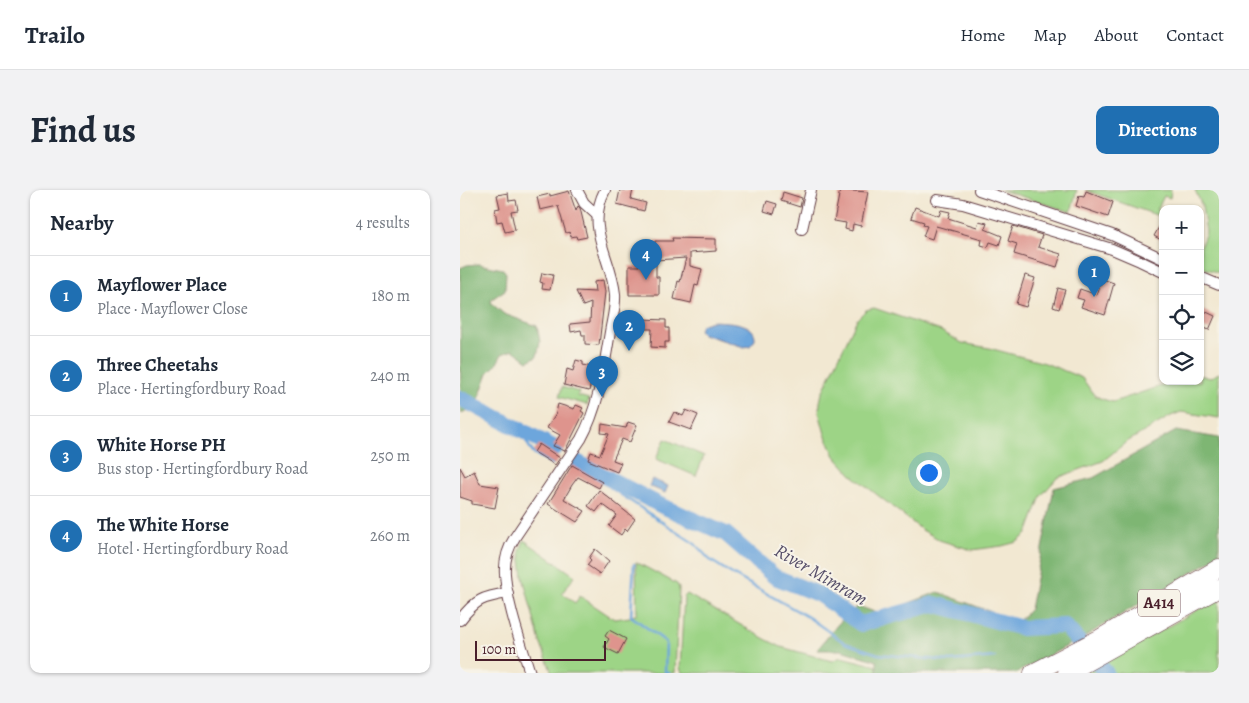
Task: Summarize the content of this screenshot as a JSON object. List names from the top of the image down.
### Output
{
  "streets": {
    "highway": ["A414"]
  },
  "water": ["River Mimram"],
  "scale_bar": "100 m",
  "page": {
    "header": "Trailo",
    "nav": [
      "Home",
      "Map",
      "About",
      "Contact"
    ],
    "title": "Find us",
    "buttons": "Directions",
    "heading": ["Nearby", "4 results"],
    "map_buttons": ["+", "−"],
    "pins": [
      "4",
      "1",
      "2",
      "3"
    ],
    "list": [
      {
        "mark": "1",
        "name": "Mayflower Place",
        "note": "Place · Mayflower Close",
        "value": "180 m"
      },
      {
        "mark": "2",
        "name": "Three Cheetahs",
        "note": "Place · Hertingfordbury Road",
        "value": "240 m"
      },
      {
        "mark": "3",
        "name": "White Horse PH",
        "note": "Bus stop · Hertingfordbury Road",
        "value": "250 m"
      },
      {
        "mark": "4",
        "name": "The White Horse",
        "note": "Hotel · Hertingfordbury Road",
        "value": "260 m"
      }
    ],
    "scale": "100 m"
  }
}
